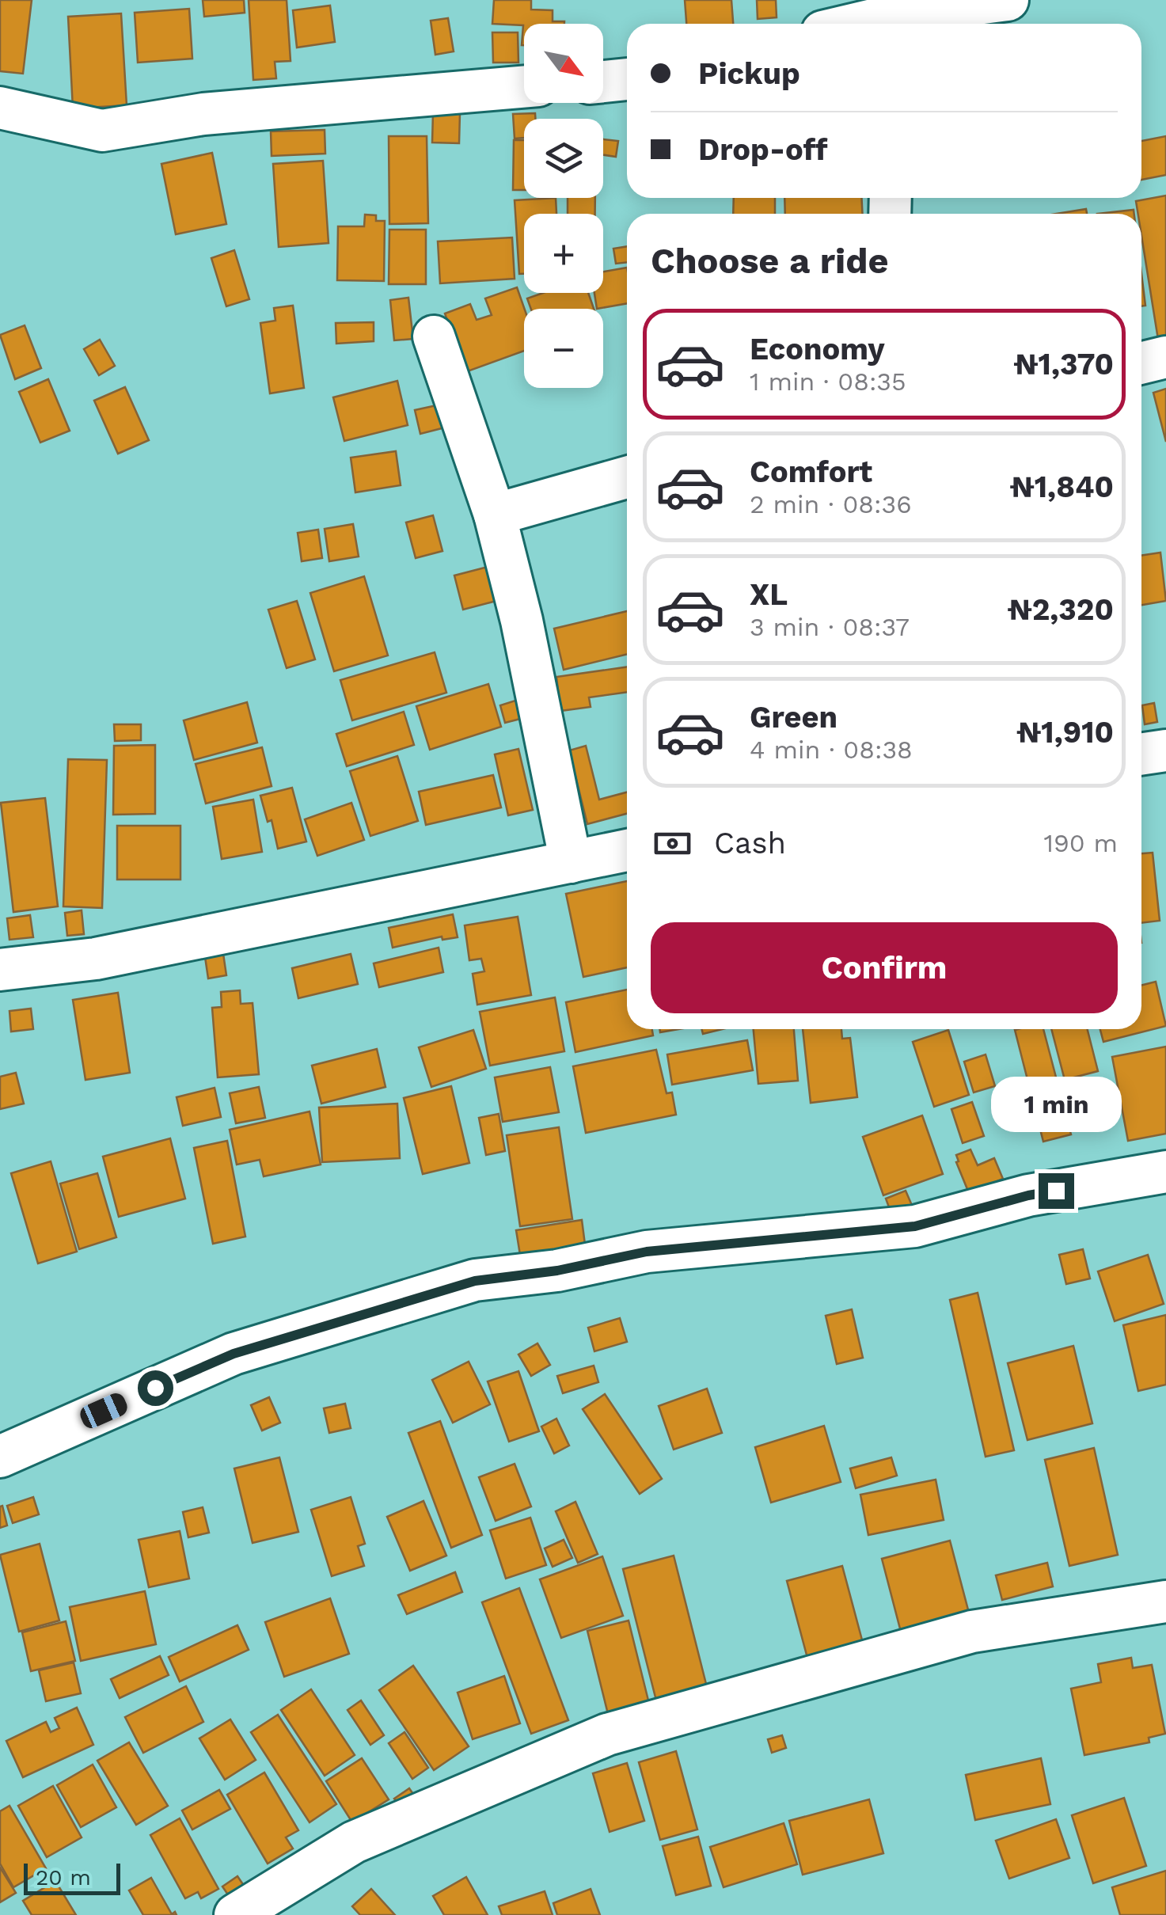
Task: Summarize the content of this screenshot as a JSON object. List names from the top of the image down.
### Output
{
  "scale_bar": "20 m",
  "north": "bottom right",
  "page": {
    "map_buttons": ["+", "−"],
    "banner": ["Pickup", "Drop-off"],
    "heading": "Choose a ride",
    "list": [
      {
        "name": "Economy",
        "note": "1 min · 08:35",
        "value": "₦1,370"
      },
      {
        "name": "Comfort",
        "note": "2 min · 08:36",
        "value": "₦1,840"
      },
      {
        "name": "XL",
        "note": "3 min · 08:37",
        "value": "₦2,320"
      },
      {
        "name": "Green",
        "note": "4 min · 08:38",
        "value": "₦1,910"
      }
    ],
    "pay": ["Cash", "190 m"],
    "buttons": "Confirm",
    "bubble": "1 min",
    "scale": "20 m"
  }
}
